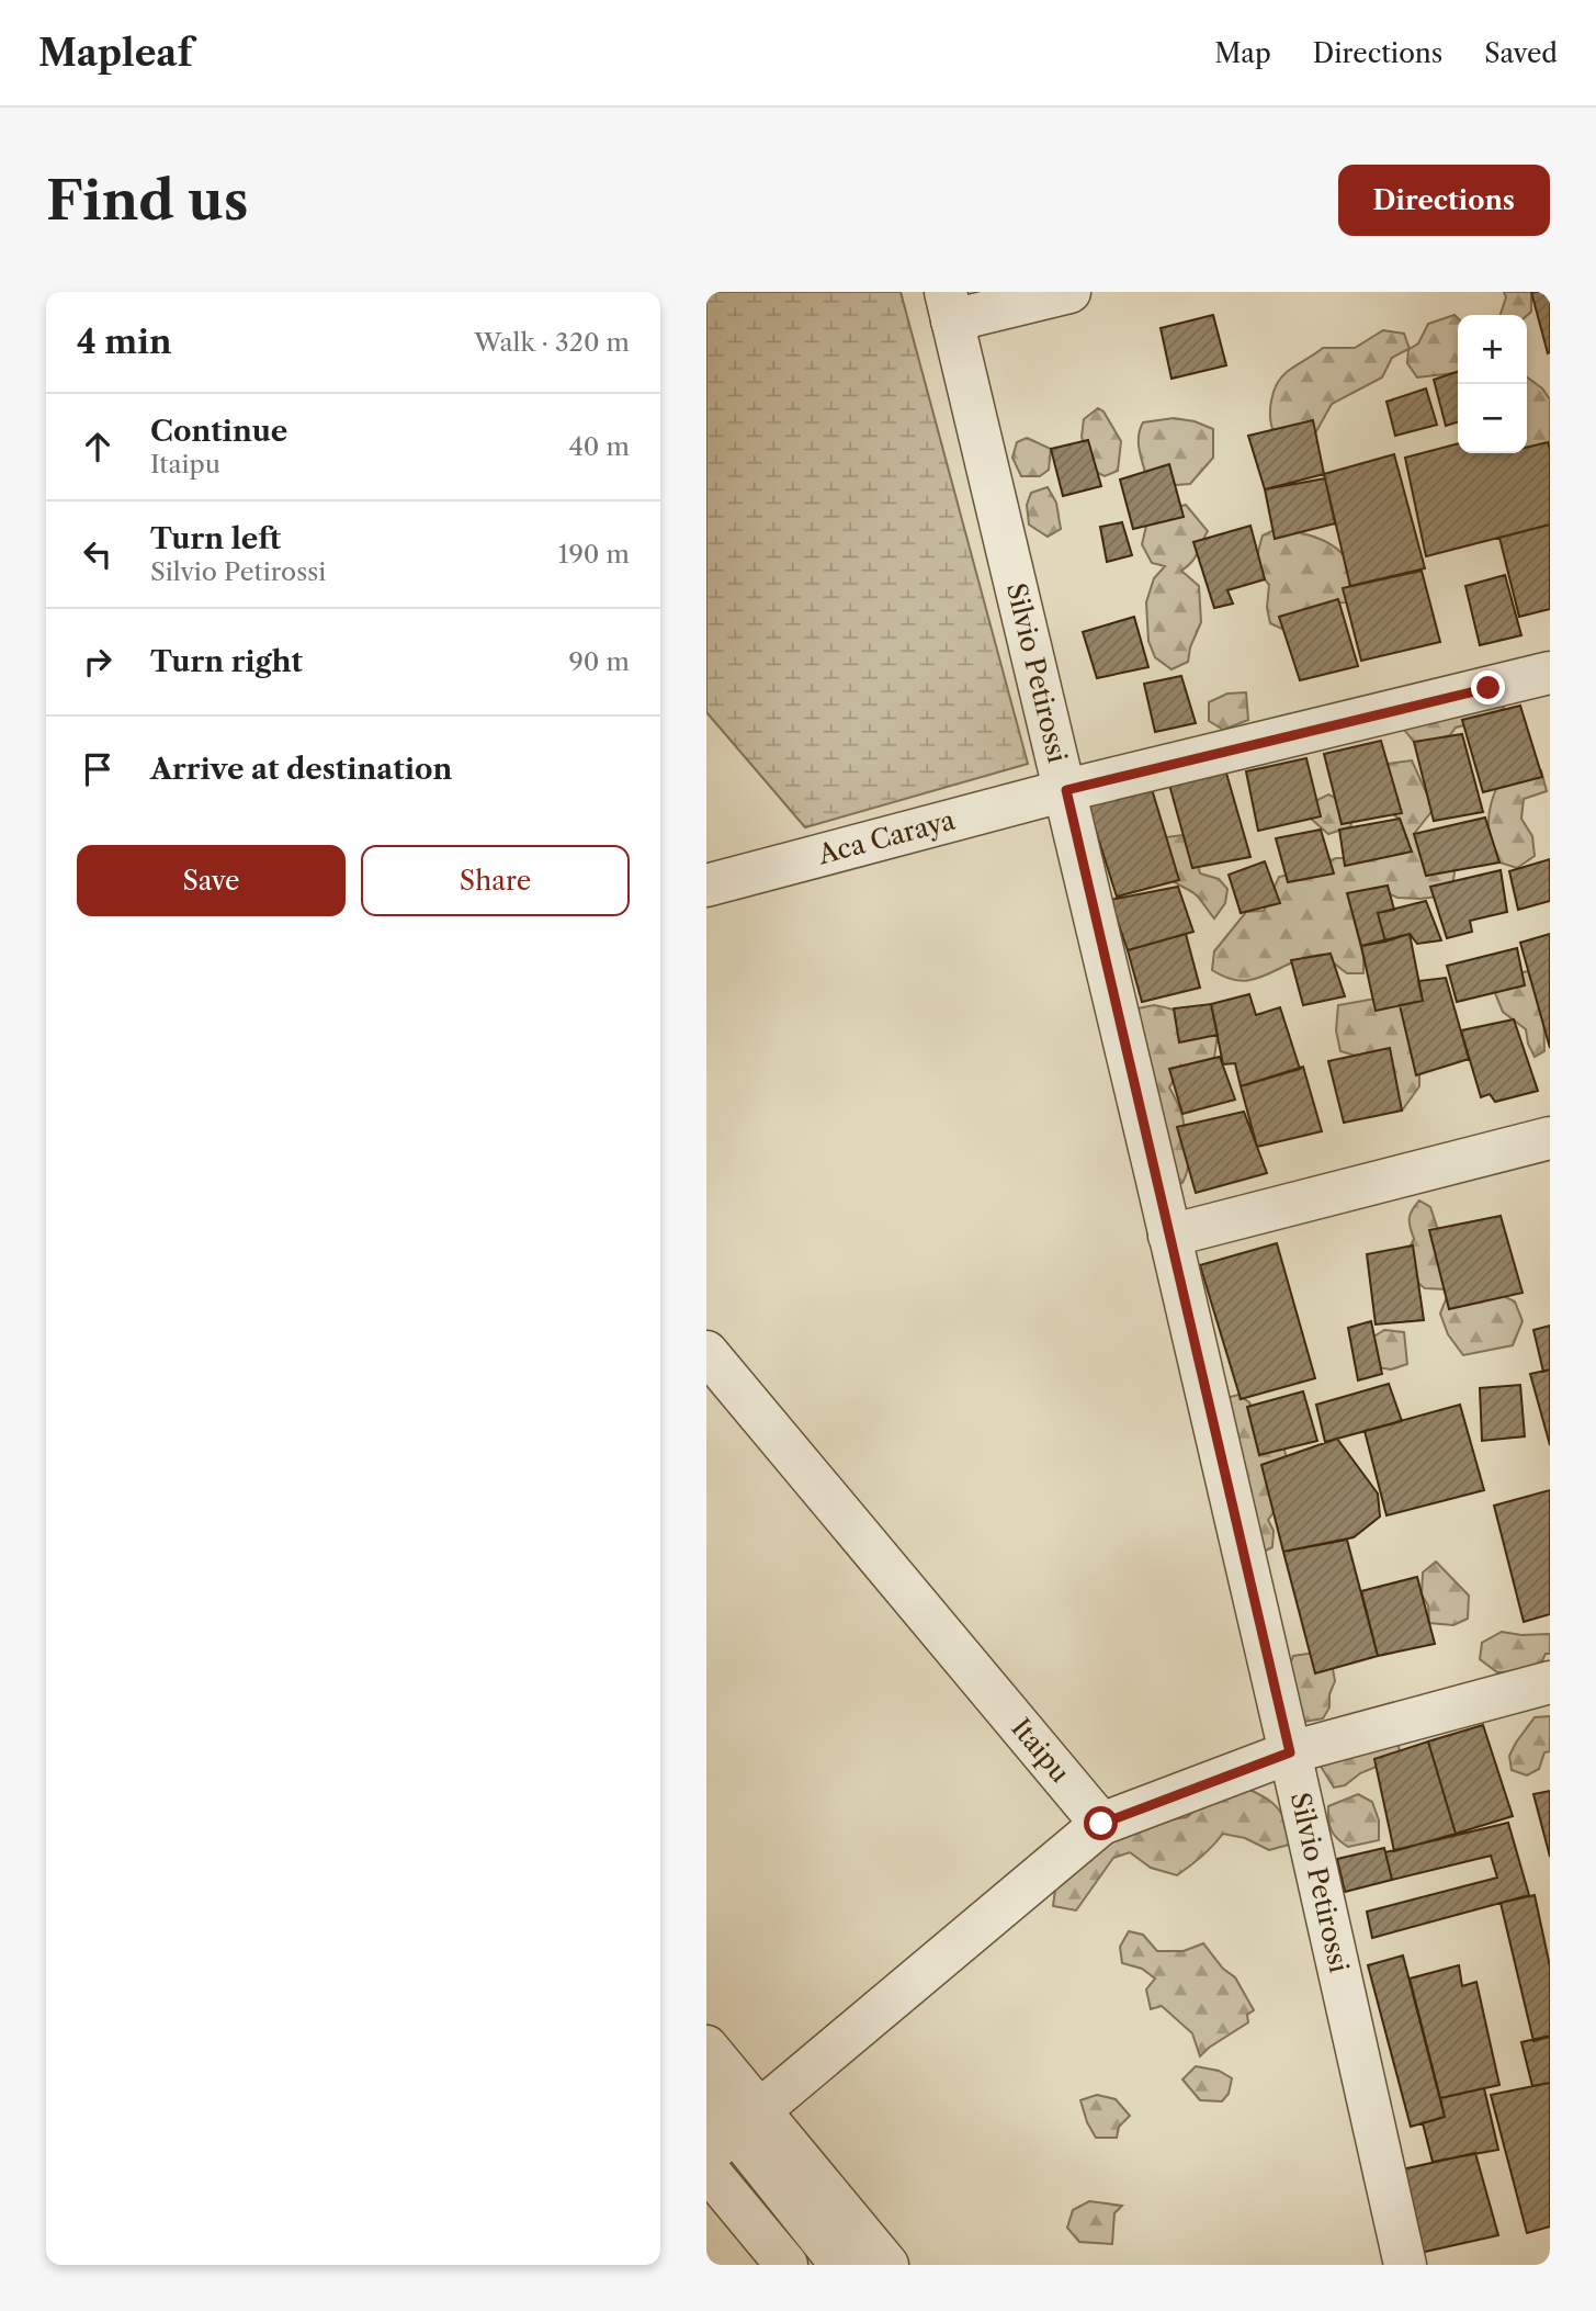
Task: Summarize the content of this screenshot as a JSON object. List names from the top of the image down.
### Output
{
  "streets": {
    "street": ["Silvio Petirossi", "Aca Caraya", "Itaipu"]
  },
  "crossings": [
    ["Silvio Petirossi", "Aca Caraya"]
  ],
  "page": {
    "header": "Mapleaf",
    "nav": ["Map", "Directions", "Saved"],
    "buttons": [
      "Directions",
      ["Save", "Share"]
    ],
    "title": "Find us",
    "heading": ["4 min", "Walk · 320 m"],
    "map_buttons": ["+", "−"],
    "list": [
      ["Continue", "Itaipu", "40 m"],
      ["Turn left", "Silvio Petirossi", "190 m"],
      ["Turn right", "90 m"],
      "Arrive at destination"
    ]
  }
}
